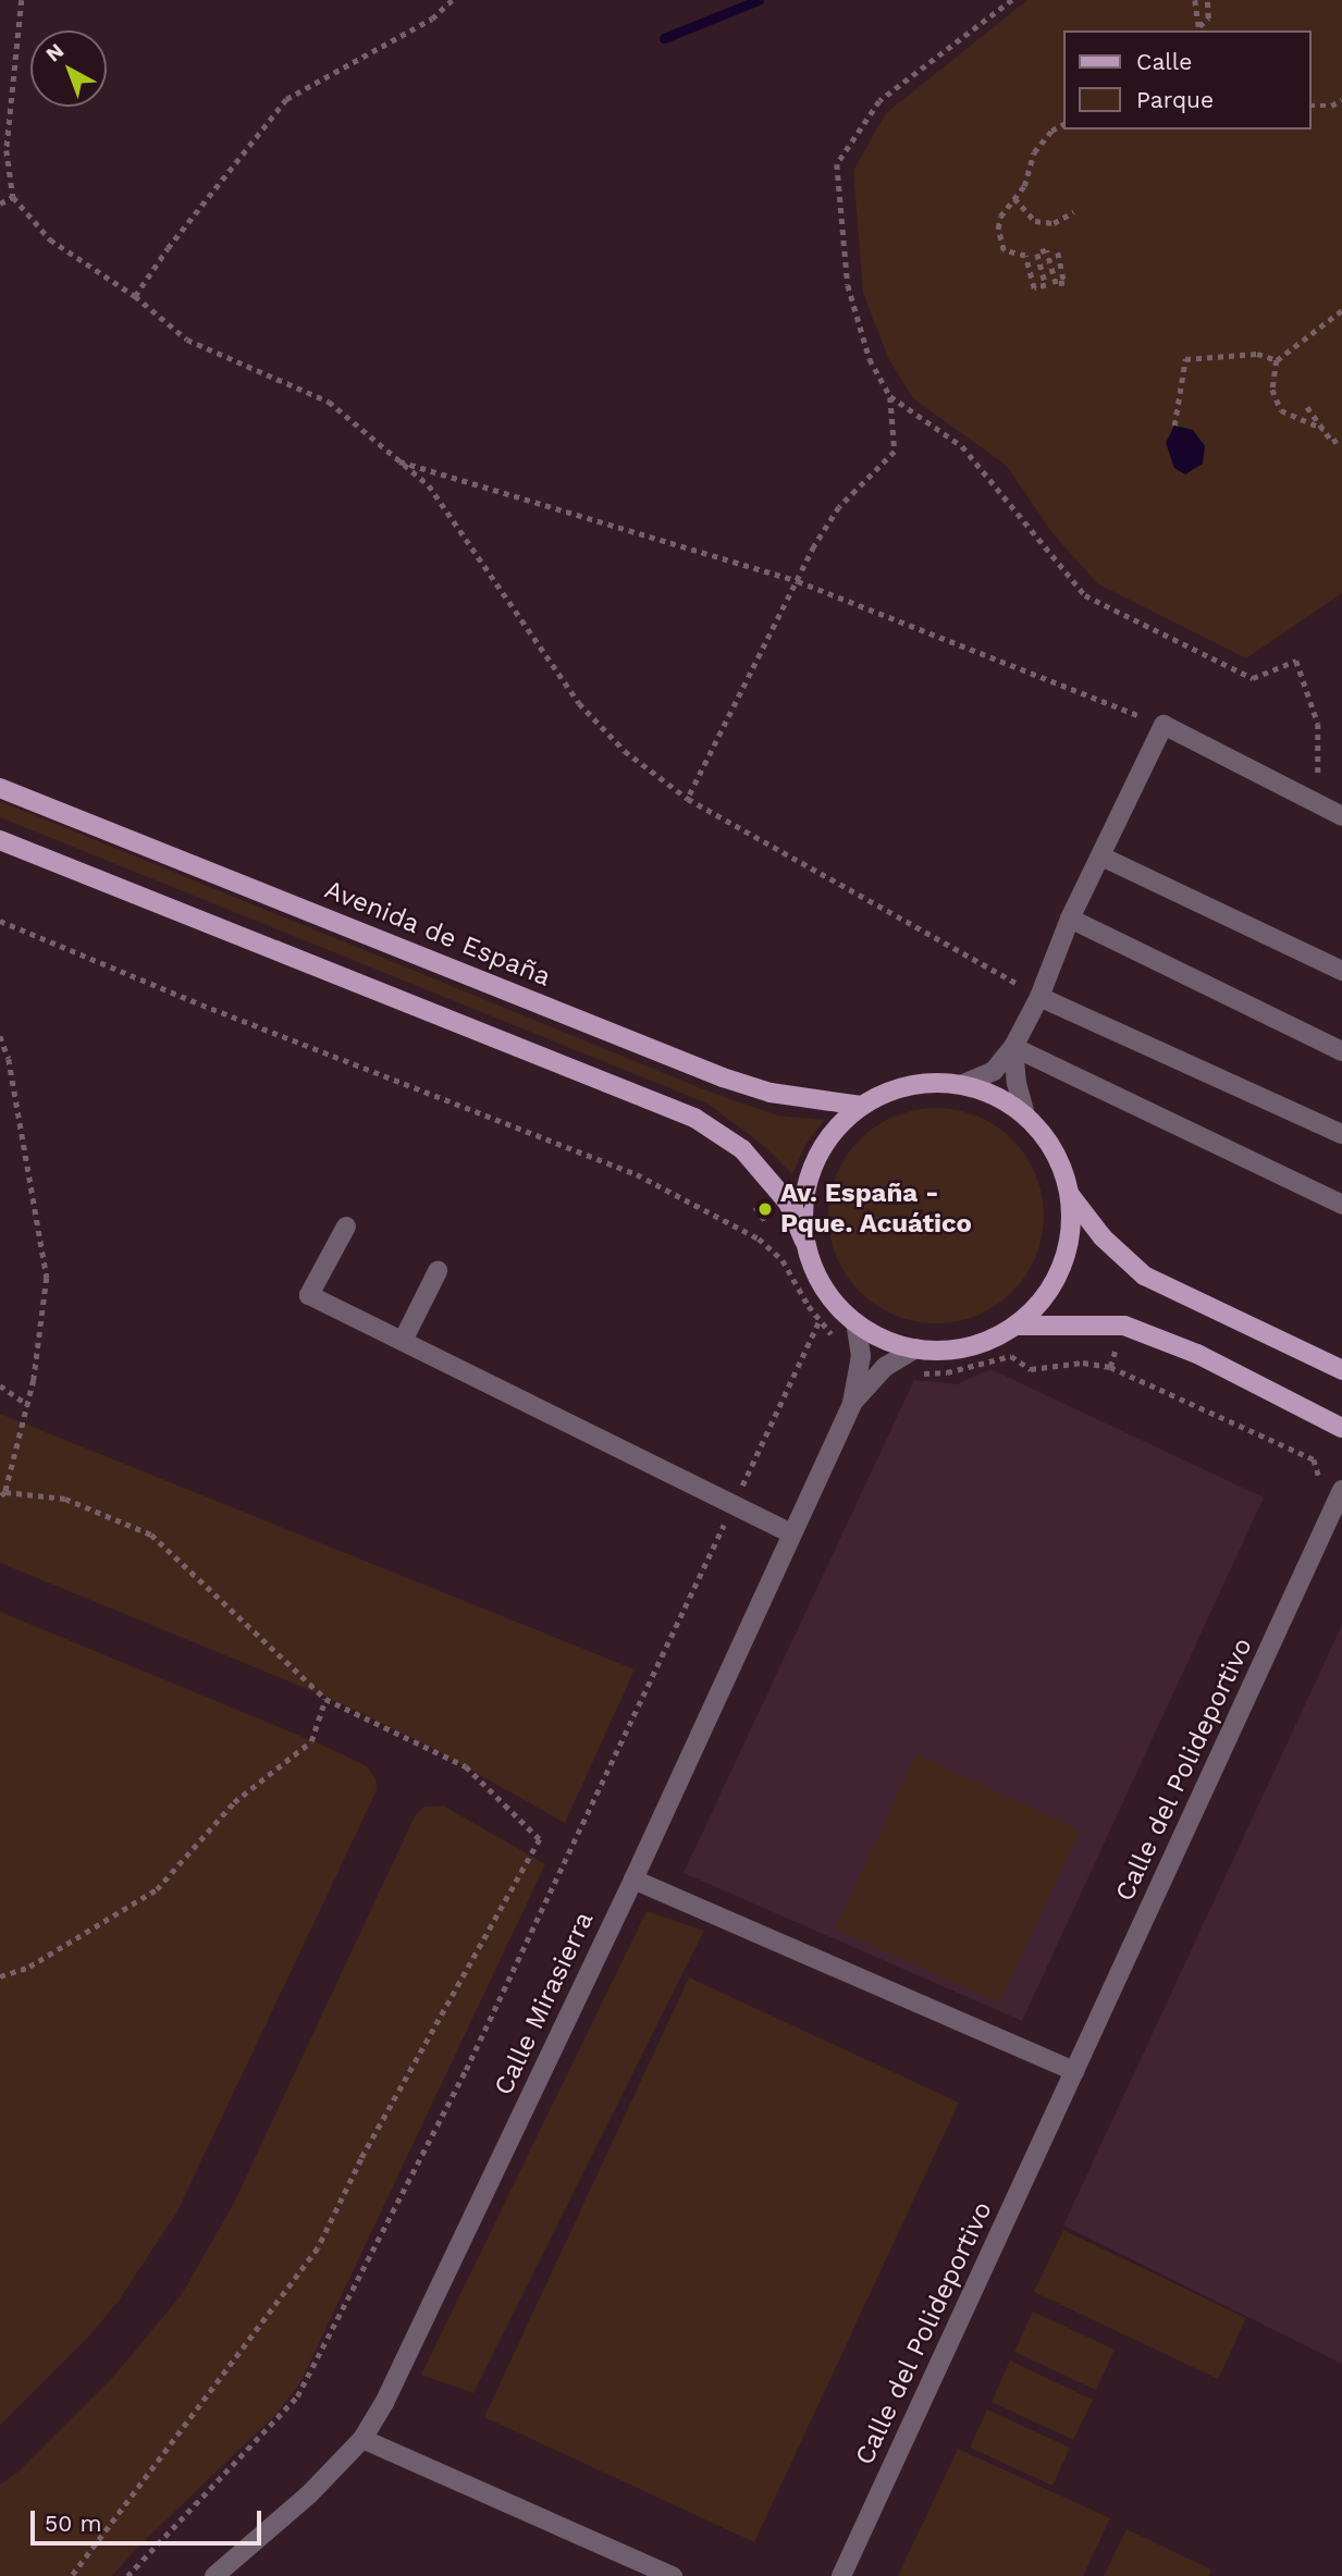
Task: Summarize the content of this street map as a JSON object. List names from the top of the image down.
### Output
{
  "streets": {
    "main road": ["Avenida de España"],
    "street": ["Calle del Polideportivo", "Calle Mirasierra"]
  },
  "crossings": [
    ["Avenida de España", "Calle Mirasierra"]
  ],
  "places": ["Av. España - Pque. Acuático"],
  "legend": ["Calle", "Parque"],
  "scale_bar": "50 m",
  "north": "top left"
}
